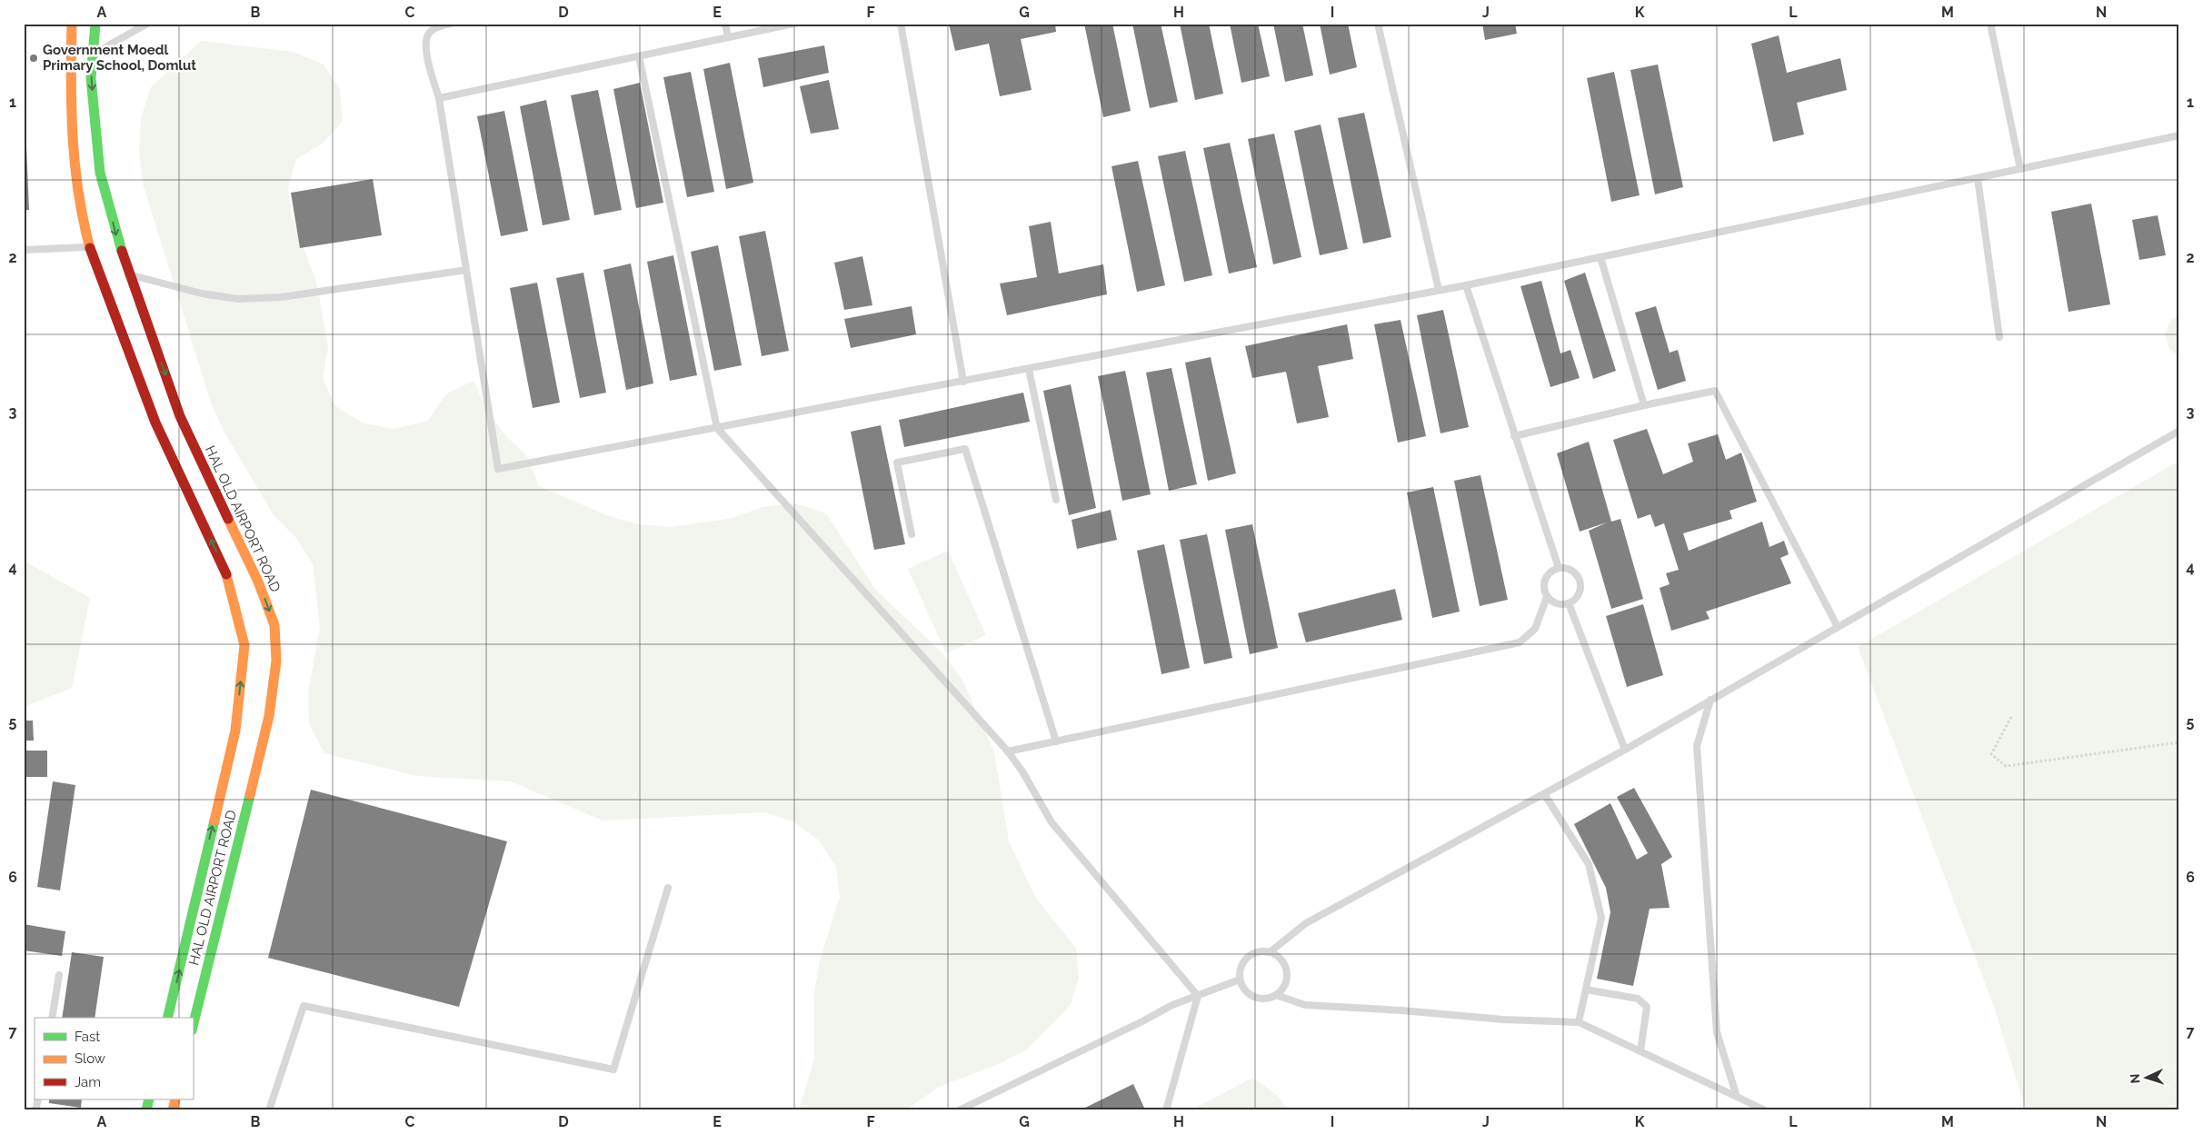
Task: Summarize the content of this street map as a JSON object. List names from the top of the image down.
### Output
{
  "streets": {
    "main road": ["HAL OLD AIRPORT ROAD"]
  },
  "places": ["Government Moedl Primary School, Domlut"],
  "legend": ["Fast", "Slow", "Jam"],
  "north": "left",
  "grid": {
    "columns": [
      "A",
      "B",
      "C",
      "D",
      "E",
      "F",
      "G",
      "H",
      "I",
      "J",
      "K",
      "L",
      "M",
      "N"
    ],
    "rows": [
      "1",
      "2",
      "3",
      "4",
      "5",
      "6",
      "7"
    ]
  }
}
